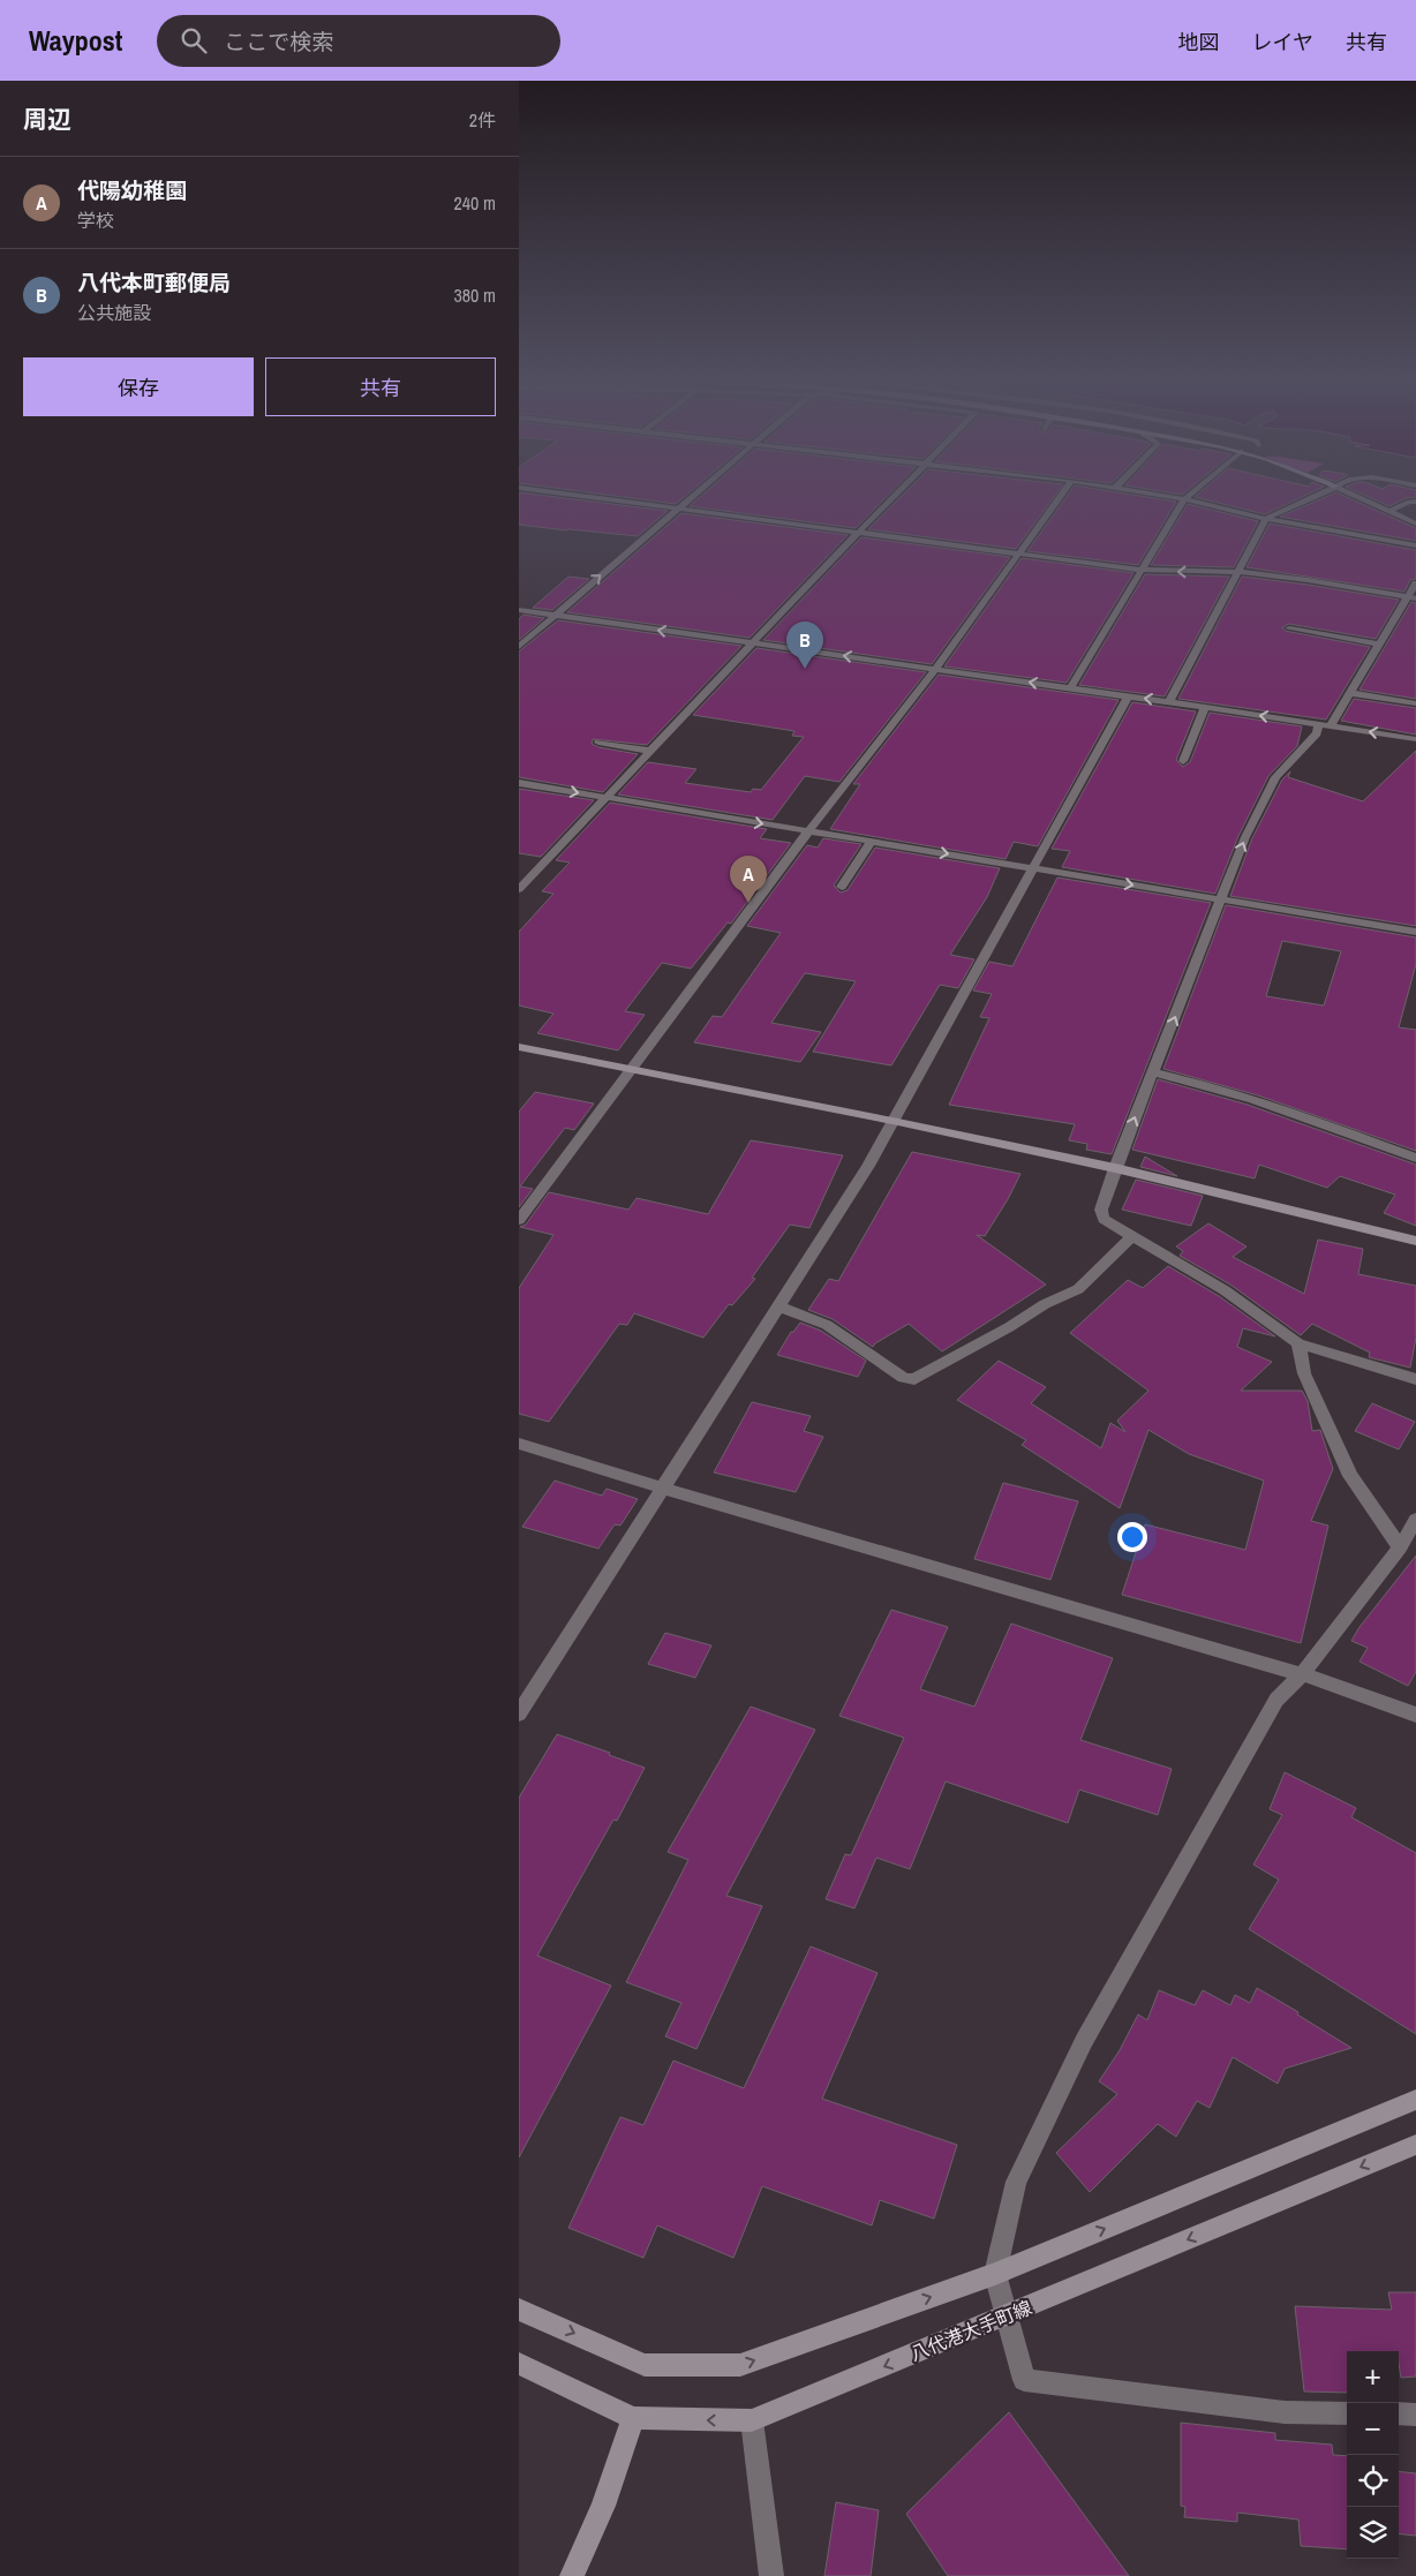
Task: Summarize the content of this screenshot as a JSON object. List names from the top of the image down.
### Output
{
  "streets": {
    "street": ["八代港大手町線"]
  },
  "page": {
    "header": "Waypost",
    "search": "ここで検索",
    "nav": ["地図", "レイヤ", "共有"],
    "heading": ["周辺", "2件"],
    "list": [
      {
        "mark": "A",
        "name": "代陽幼稚園",
        "note": "学校",
        "value": "240 m"
      },
      {
        "mark": "B",
        "name": "八代本町郵便局",
        "note": "公共施設",
        "value": "380 m"
      }
    ],
    "buttons": ["保存", "共有"],
    "pins": ["B", "A"],
    "map_buttons": ["+", "−"]
  }
}
